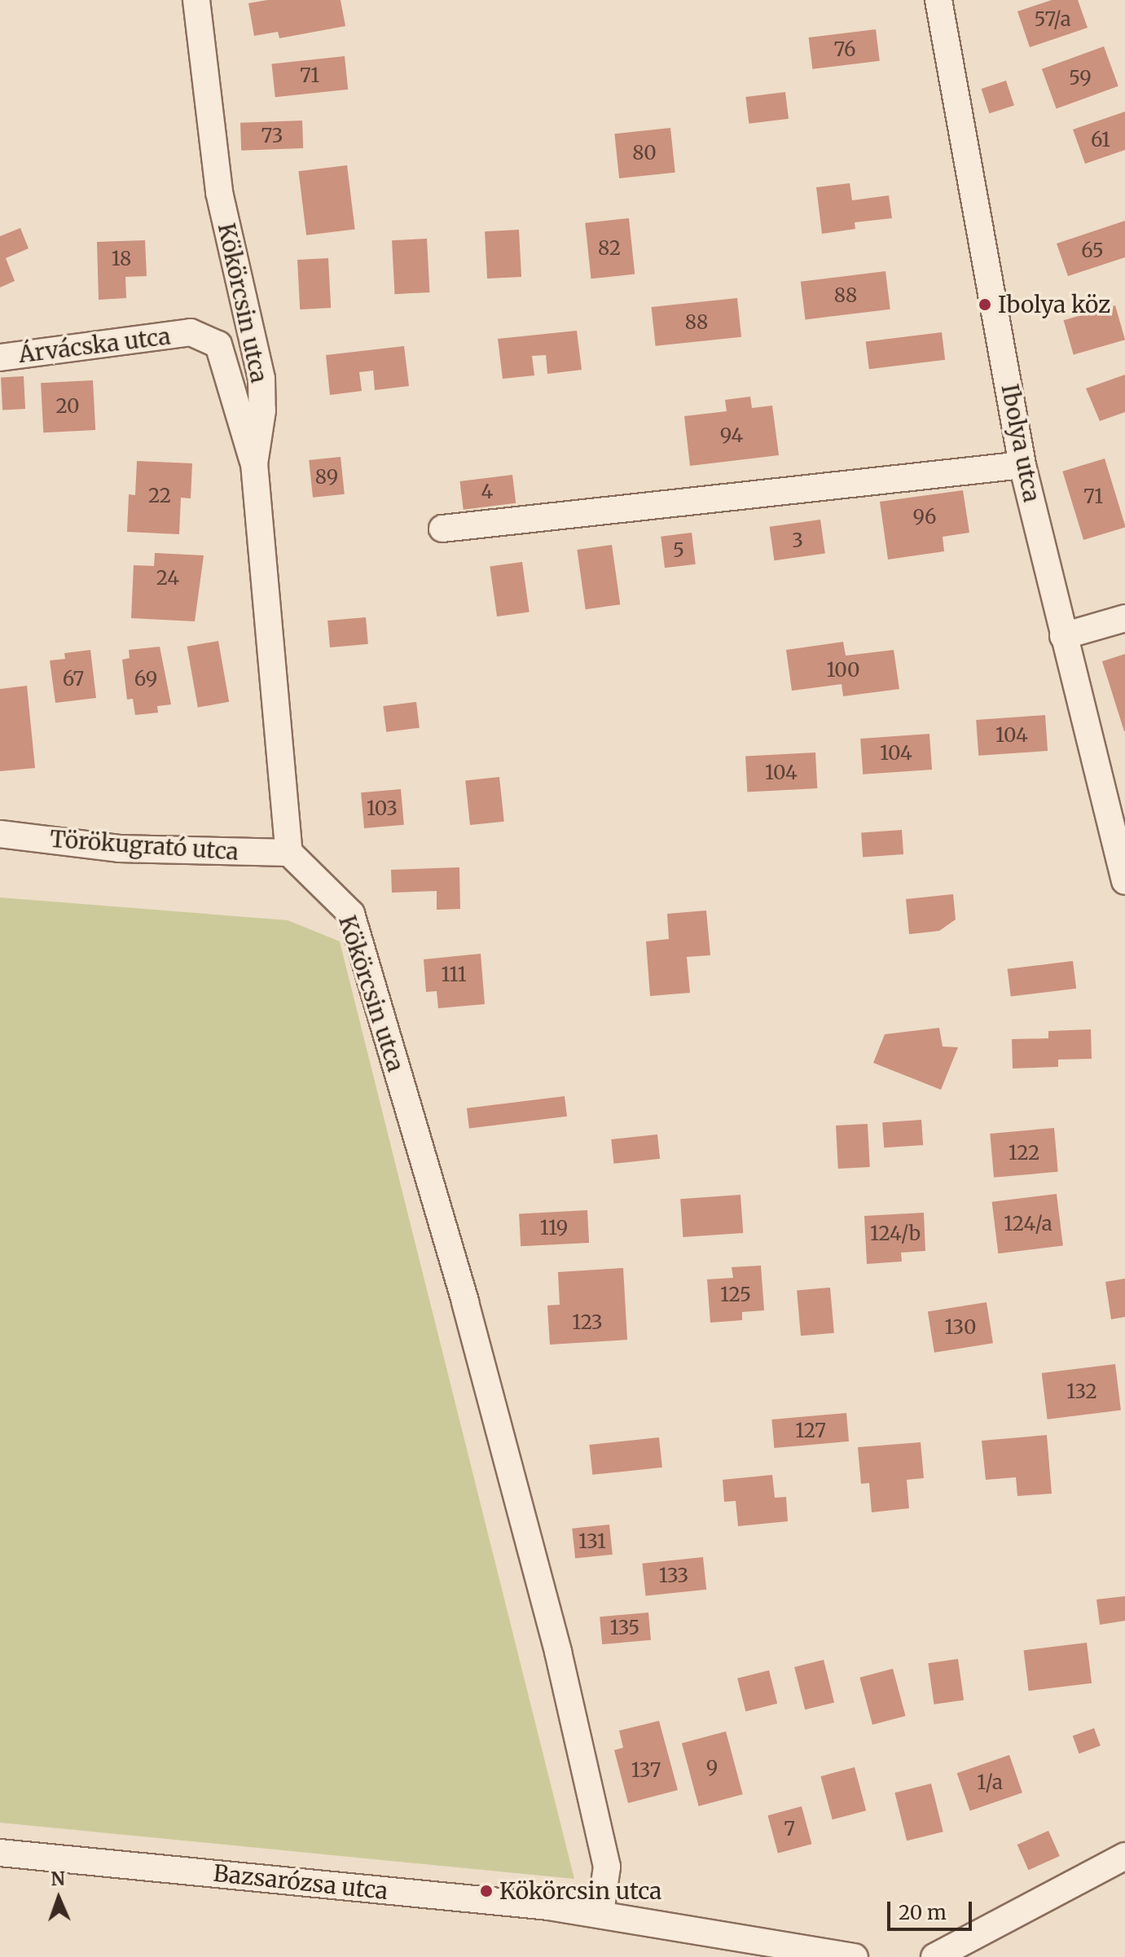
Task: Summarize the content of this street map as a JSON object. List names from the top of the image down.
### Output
{
  "streets": {
    "street": [
      "Kökörcsin utca",
      "Árvácska utca",
      "Ibolya utca",
      "Törökugrató utca",
      "Bazsarózsa utca"
    ]
  },
  "crossings": [
    ["Kökörcsin utca", "Árvácska utca"],
    ["Kökörcsin utca", "Törökugrató utca"],
    ["Kökörcsin utca", "Bazsarózsa utca"]
  ],
  "places": ["Ibolya köz", "Kökörcsin utca"],
  "house_numbers": [
    "57/a",
    "76",
    "71",
    "59",
    "73",
    "61",
    "80",
    "82",
    "65",
    "18",
    "88",
    "88",
    "20",
    "94",
    "89",
    "4",
    "22",
    "71",
    "96",
    "3",
    "5",
    "24",
    "100",
    "67",
    "69",
    "104",
    "104",
    "104",
    "103",
    "111",
    "122",
    "124/a",
    "119",
    "124/b",
    "125",
    "123",
    "130",
    "132",
    "127",
    "131",
    "133",
    "135",
    "9",
    "137",
    "1/a",
    "7"
  ],
  "scale_bar": "20 m",
  "north": "top"
}
